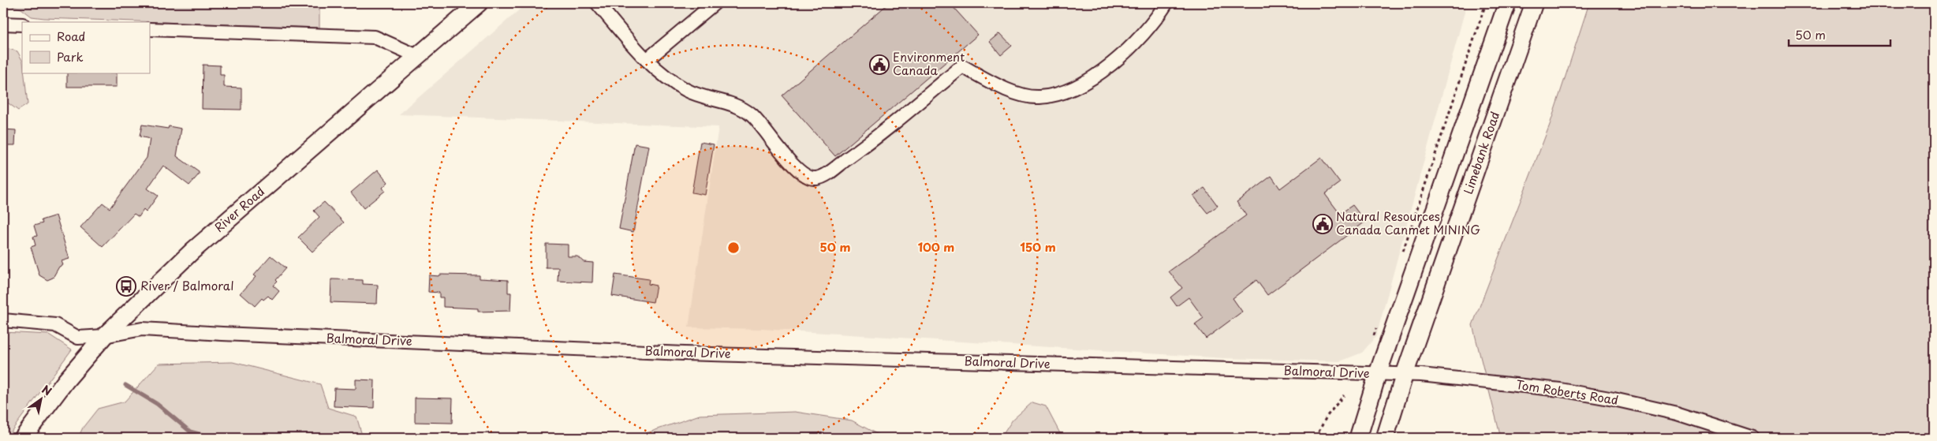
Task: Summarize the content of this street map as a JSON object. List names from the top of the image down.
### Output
{
  "streets": {
    "main road": ["Limebank Road", "River Road"],
    "street": ["Balmoral Drive", "Tom Roberts Road"]
  },
  "crossings": [
    ["Limebank Road", "Tom Roberts Road"],
    ["River Road", "Balmoral Drive"],
    ["Balmoral Drive", "Tom Roberts Road"]
  ],
  "places": {
    "public building": ["Environment Canada", "Natural Resources Canada Canmet MINING"],
    "bus stop": ["River / Balmoral"]
  },
  "legend": ["Road", "Park"],
  "scale_bar": "50 m",
  "north": "top right",
  "rings": ["50 m", "100 m", "150 m"]
}
